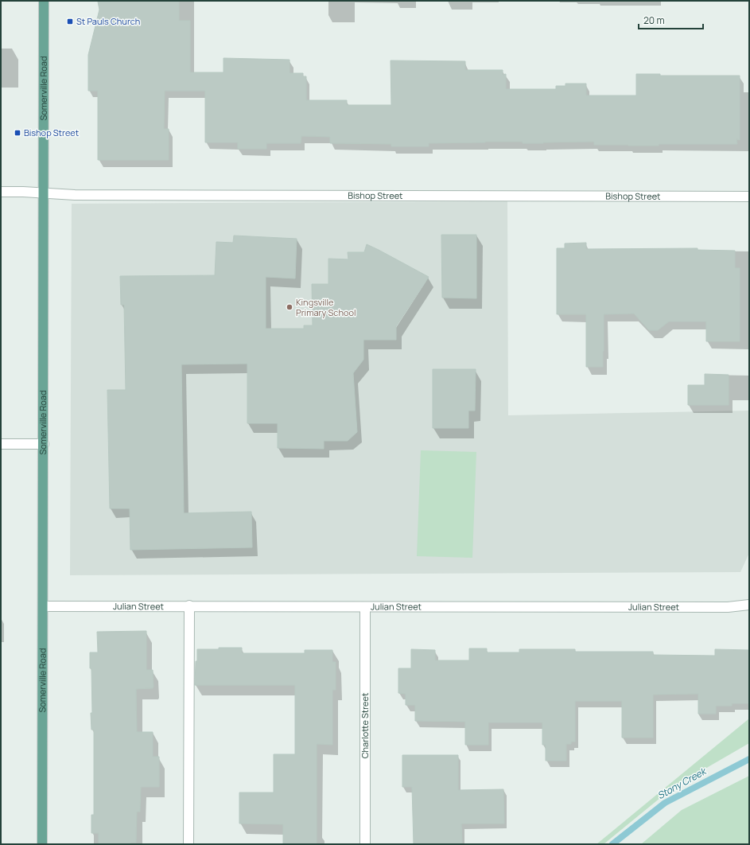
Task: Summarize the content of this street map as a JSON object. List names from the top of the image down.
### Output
{
  "streets": {
    "main road": ["Somerville Road"],
    "street": ["Bishop Street", "Julian Street", "Charlotte Street"]
  },
  "crossings": [
    ["Somerville Road", "Bishop Street"],
    ["Somerville Road", "Julian Street"],
    ["Julian Street", "Charlotte Street"]
  ],
  "water": ["Stony Creek"],
  "places": {
    "transit": ["St Pauls Church", "Bishop Street"],
    "other": ["Kingsville Primary School"]
  },
  "scale_bar": "20 m"
}
